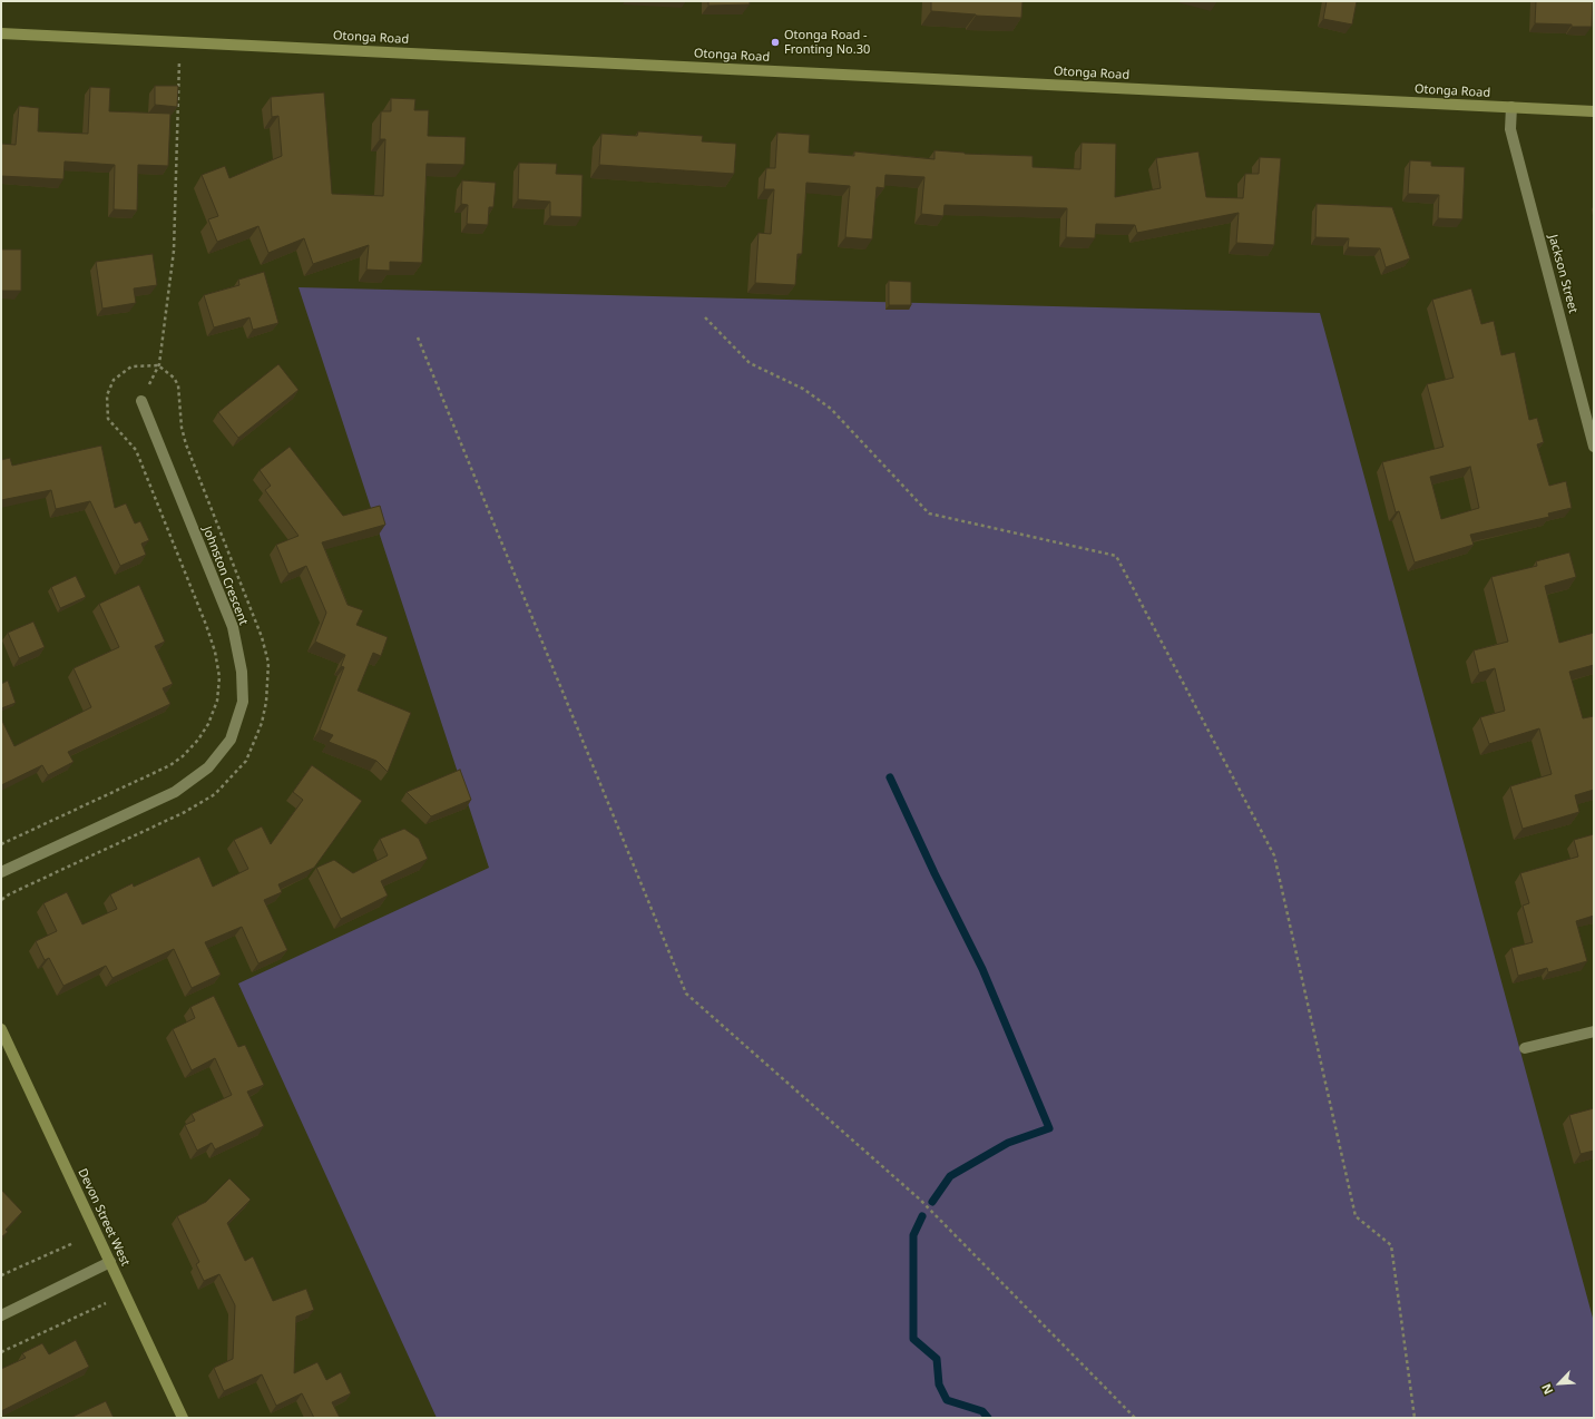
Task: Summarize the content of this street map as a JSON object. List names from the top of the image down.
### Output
{
  "streets": {
    "street": [
      "Otonga Road",
      "Jackson Street",
      "Johnston Crescent",
      "Devon Street West"
    ]
  },
  "crossings": [
    ["Otonga Road", "Jackson Street"]
  ],
  "places": ["Otonga Road - Fronting No.30"],
  "north": "bottom left"
}
